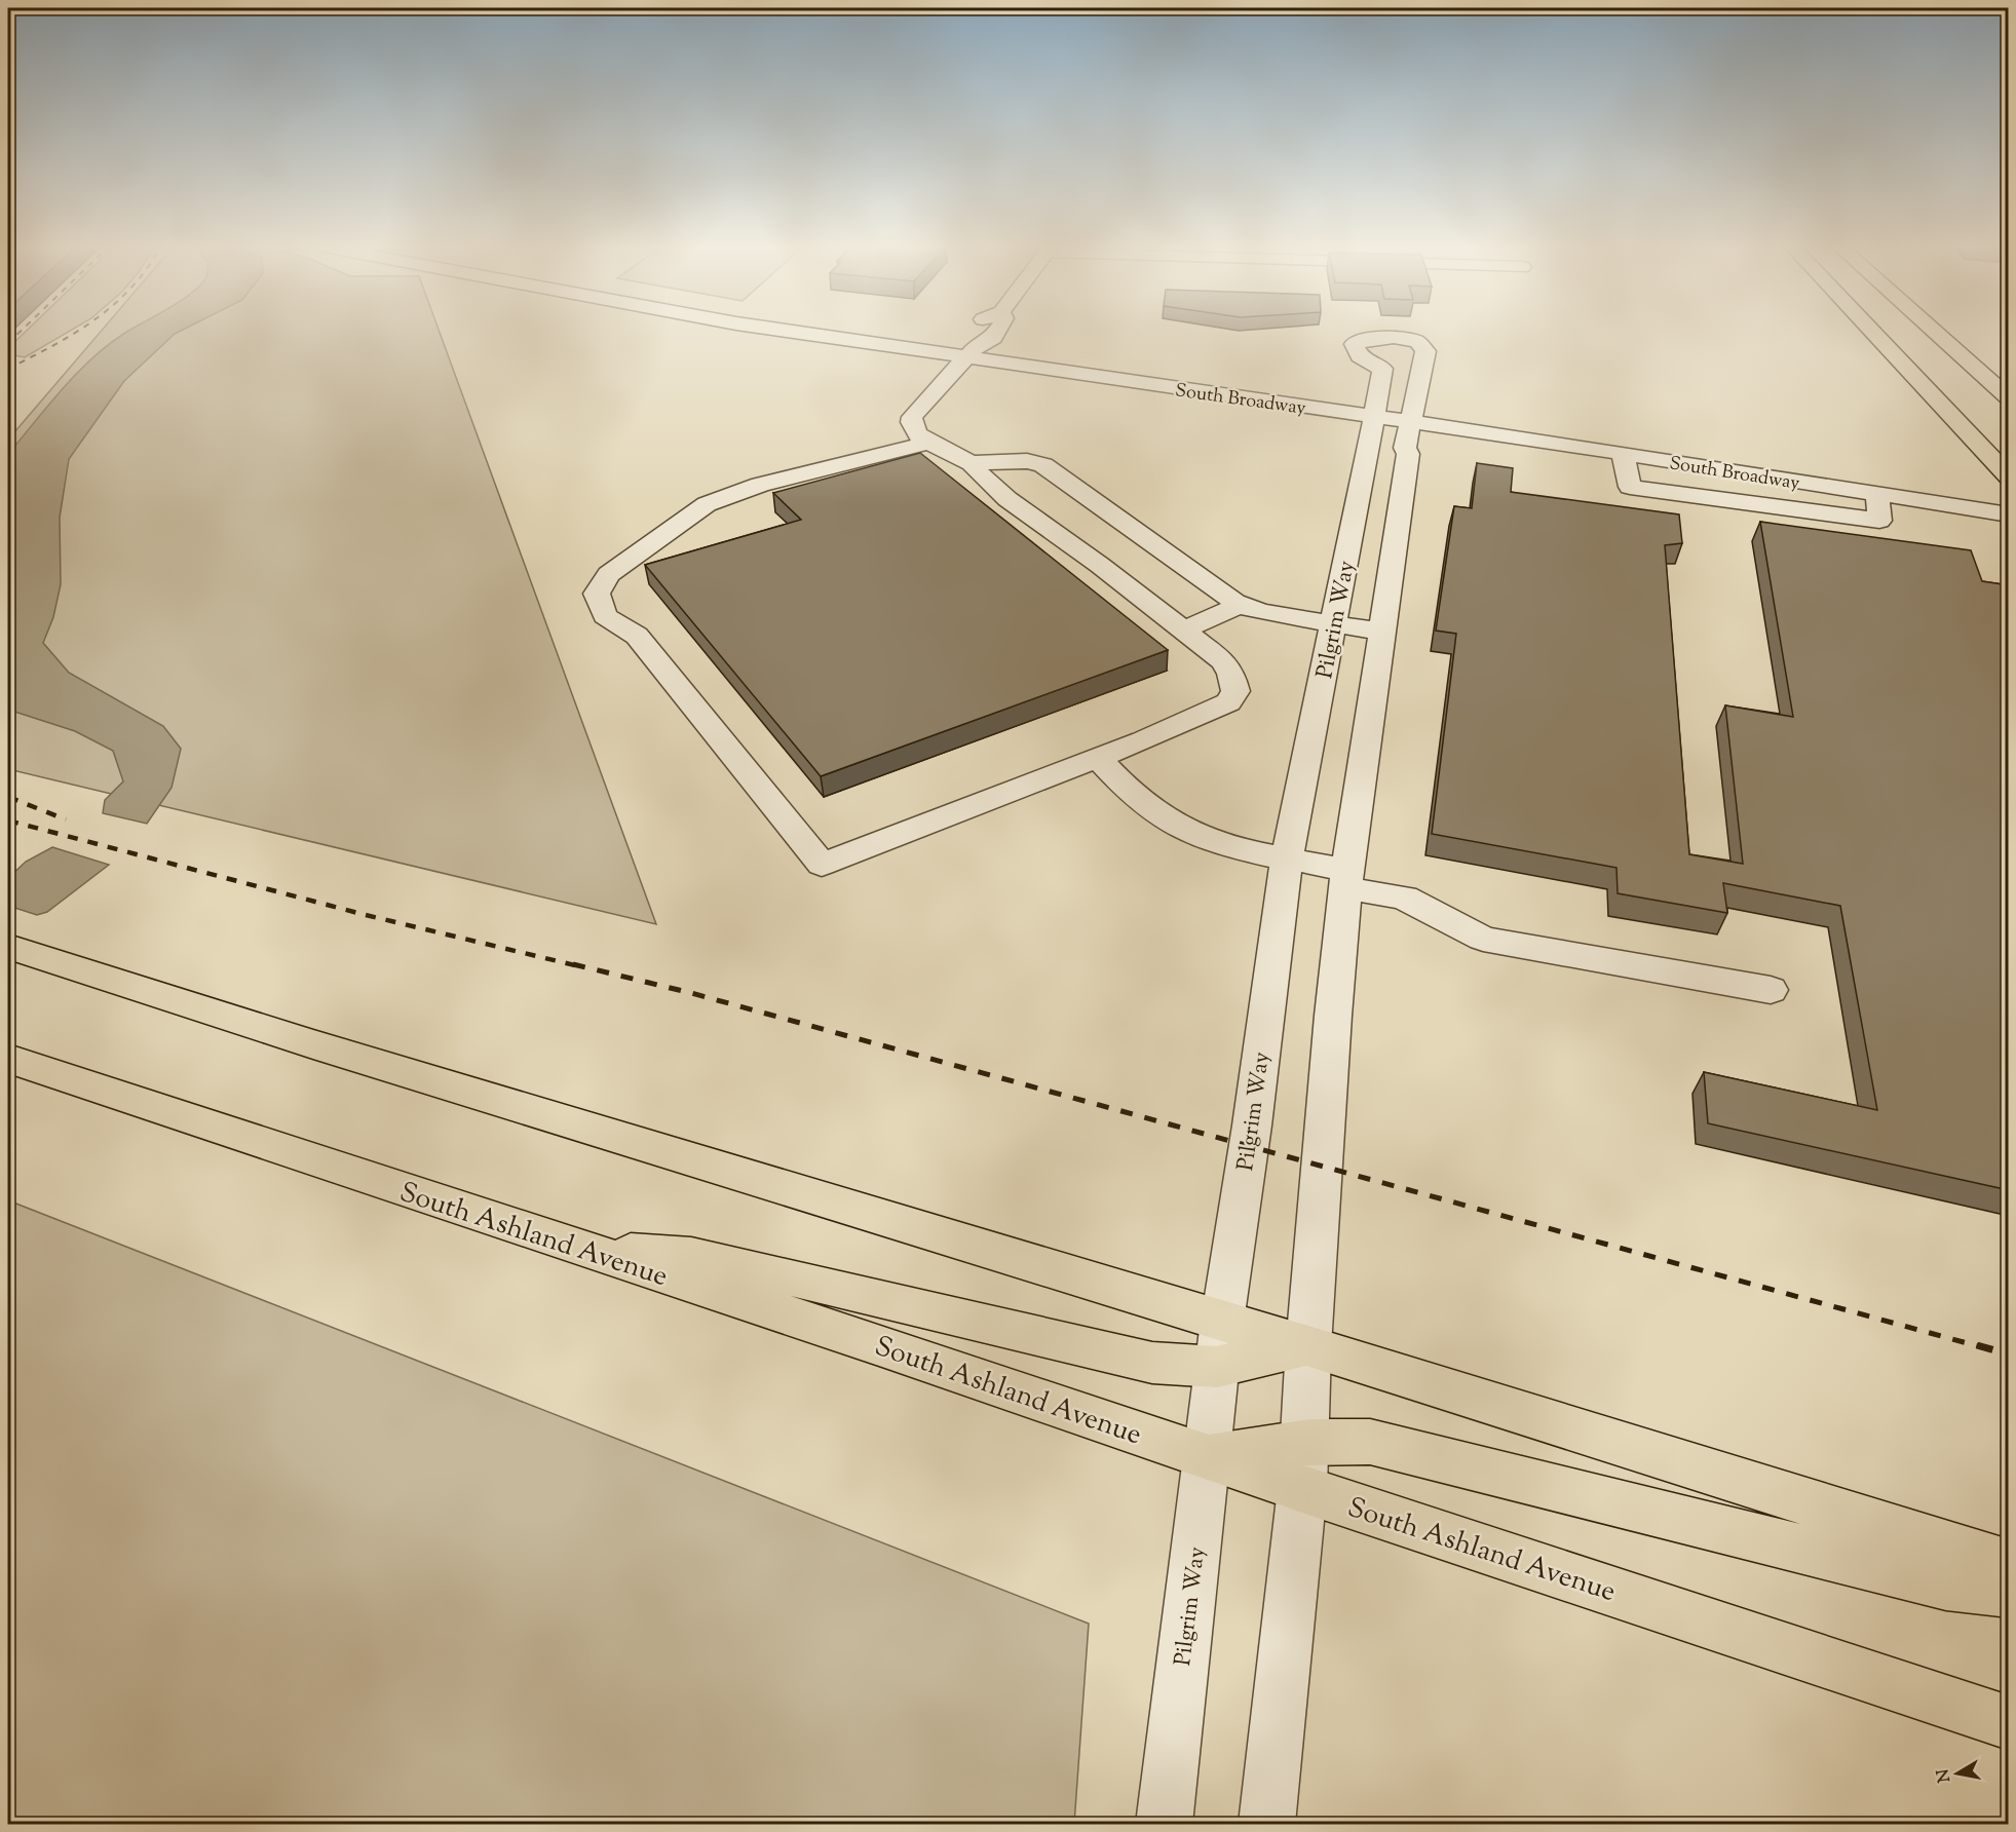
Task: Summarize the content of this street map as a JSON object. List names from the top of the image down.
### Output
{
  "streets": {
    "main road": ["South Ashland Avenue"],
    "street": ["South Broadway", "Pilgrim Way"]
  },
  "crossings": [
    ["South Broadway", "Pilgrim Way"],
    ["Pilgrim Way", "South Ashland Avenue"]
  ],
  "north": "left"
}
